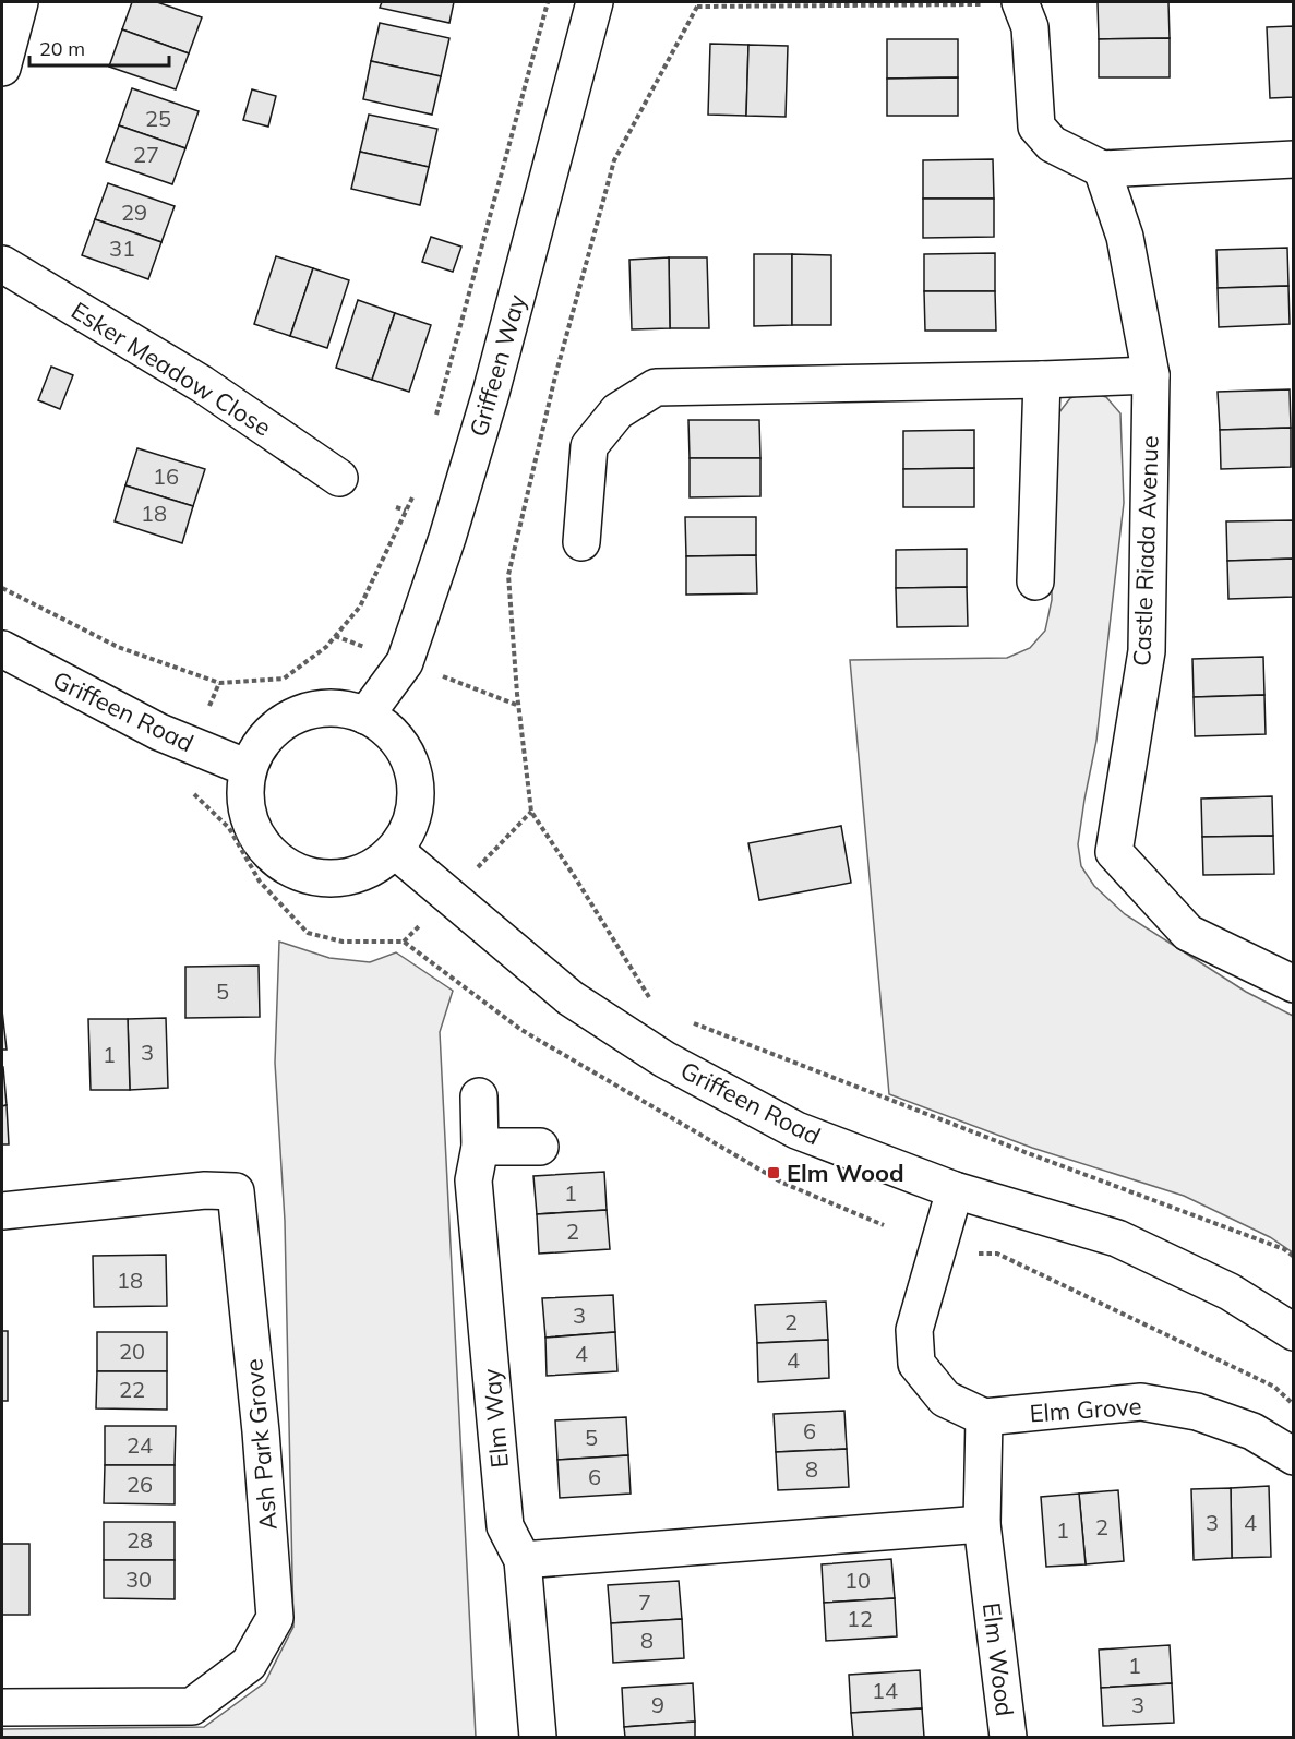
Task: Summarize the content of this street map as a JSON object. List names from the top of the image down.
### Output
{
  "streets": {
    "street": [
      "Griffeen Way",
      "Esker Meadow Close",
      "Castle Riada Avenue",
      "Griffeen Road",
      "Elm Grove",
      "Elm Way",
      "Ash Park Grove",
      "Elm Wood"
    ]
  },
  "crossings": [
    ["Griffeen Way", "Griffeen Road"],
    ["Elm Grove", "Elm Wood"]
  ],
  "places": {
    "transit": ["Elm Wood"]
  },
  "house_numbers": [
    "25",
    "27",
    "29",
    "31",
    "16",
    "18",
    "5",
    "3",
    "1",
    "1",
    "2",
    "18",
    "3",
    "2",
    "20",
    "4",
    "4",
    "22",
    "6",
    "5",
    "24",
    "8",
    "6",
    "26",
    "3",
    "4",
    "2",
    "1",
    "28",
    "30",
    "10",
    "7",
    "12",
    "8",
    "1",
    "14",
    "9",
    "3"
  ],
  "scale_bar": "20 m"
}
